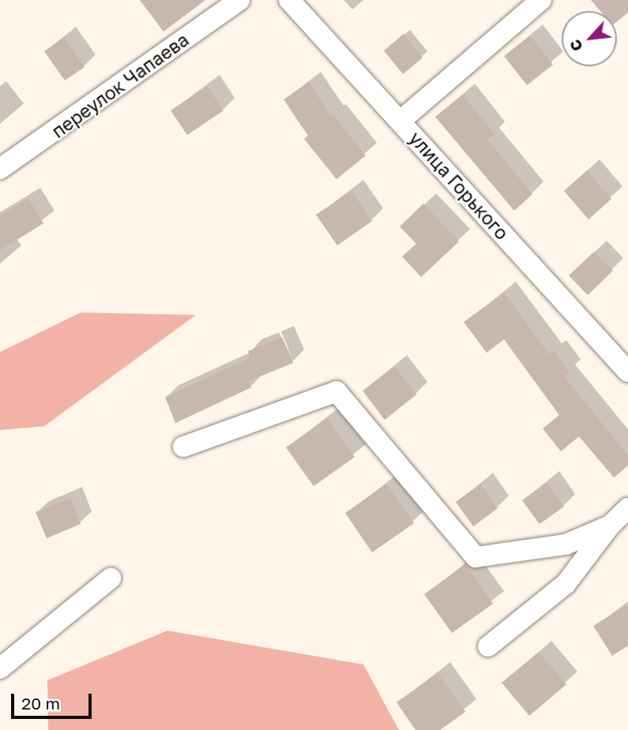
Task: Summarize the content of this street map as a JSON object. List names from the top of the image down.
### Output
{
  "streets": {
    "street": ["переулок Чапаева", "улица Горького"]
  },
  "scale_bar": "20 m",
  "north": "bottom left"
}
